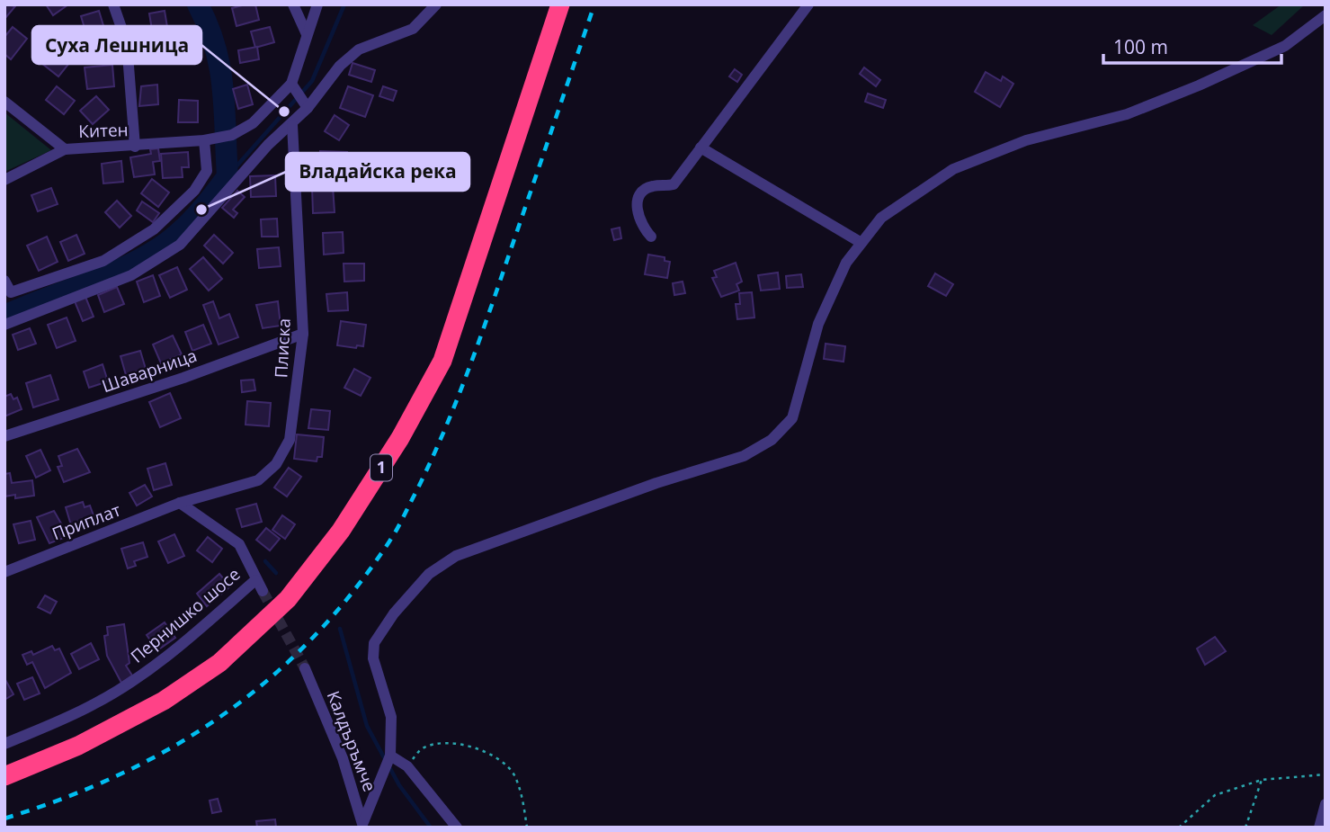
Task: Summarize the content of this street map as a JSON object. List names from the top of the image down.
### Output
{
  "streets": {
    "highway": ["1"],
    "street": [
      "Китен",
      "Плиска",
      "Шаварница",
      "Приплат",
      "Пернишко шосе",
      "Калдъръмче"
    ]
  },
  "crossings": [
    ["Плиска", "Шаварница"],
    ["Плиска", "Приплат"],
    ["Плиска", "Пернишко шосе"],
    ["Приплат", "Пернишко шосе"]
  ],
  "places": ["Суха Лешница", "Владайска река"],
  "scale_bar": "100 m"
}
